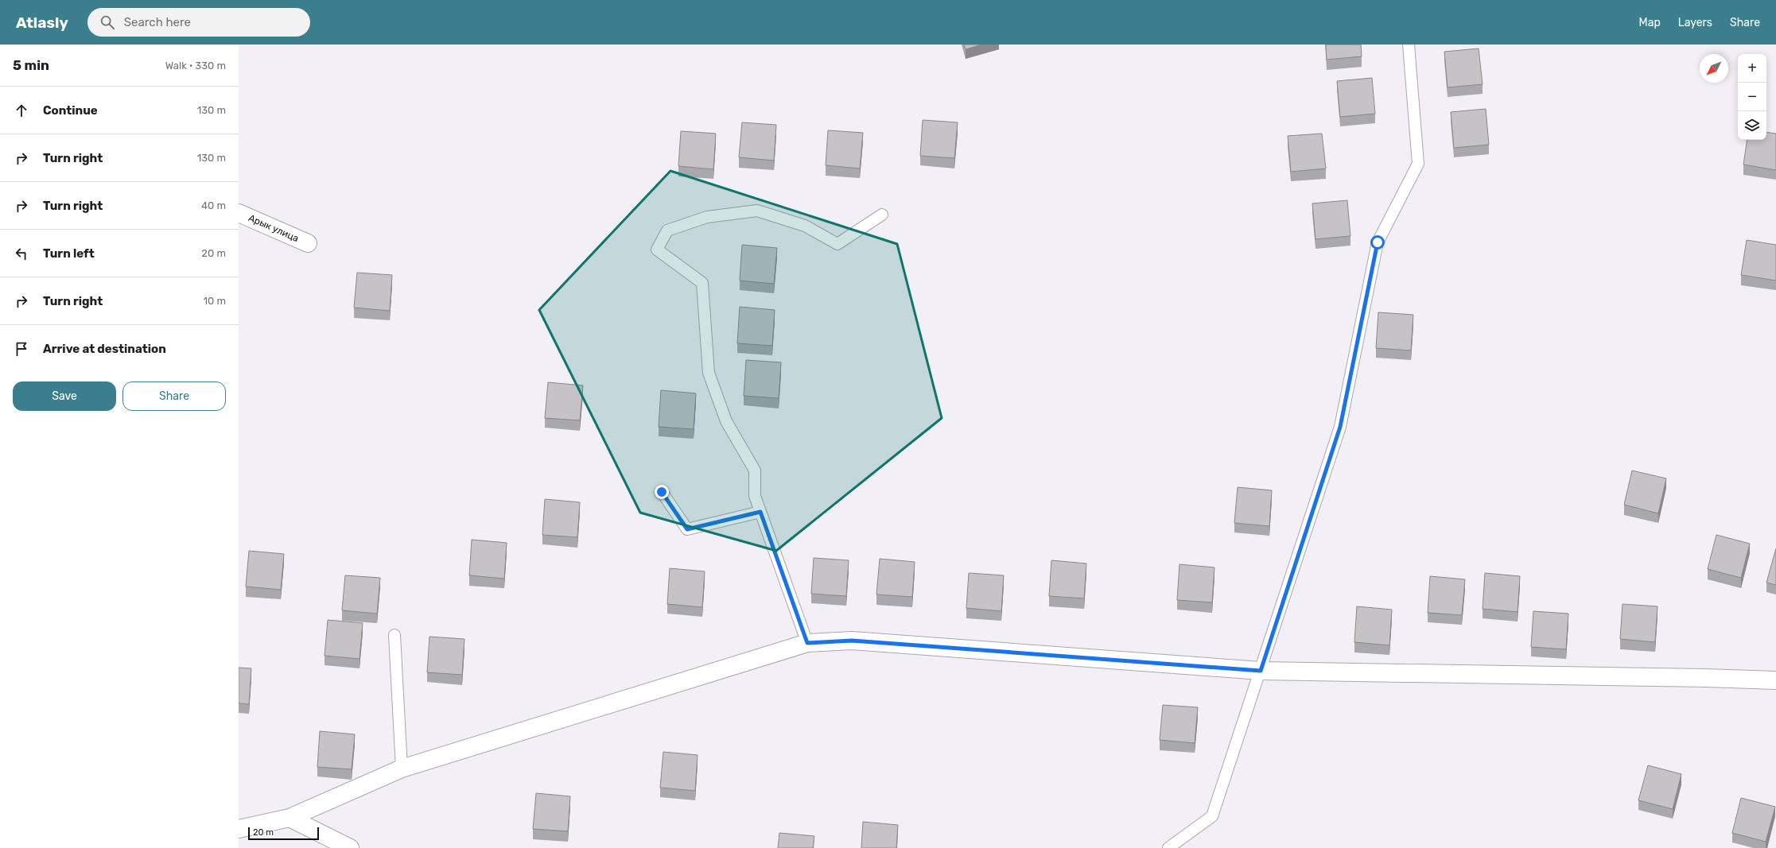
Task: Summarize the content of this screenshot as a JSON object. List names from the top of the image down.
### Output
{
  "streets": {
    "street": ["Арык улица"]
  },
  "scale_bar": "20 m",
  "north": "bottom left",
  "page": {
    "header": "Atlasly",
    "search": "Search here",
    "nav": ["Map", "Layers", "Share"],
    "heading": ["5 min", "Walk · 330 m"],
    "map_buttons": ["+", "−"],
    "list": [
      ["Continue", "130 m"],
      ["Turn right", "130 m"],
      ["Turn right", "40 m"],
      ["Turn left", "20 m"],
      ["Turn right", "10 m"],
      "Arrive at destination"
    ],
    "buttons": ["Save", "Share"],
    "scale": "20 m"
  }
}
